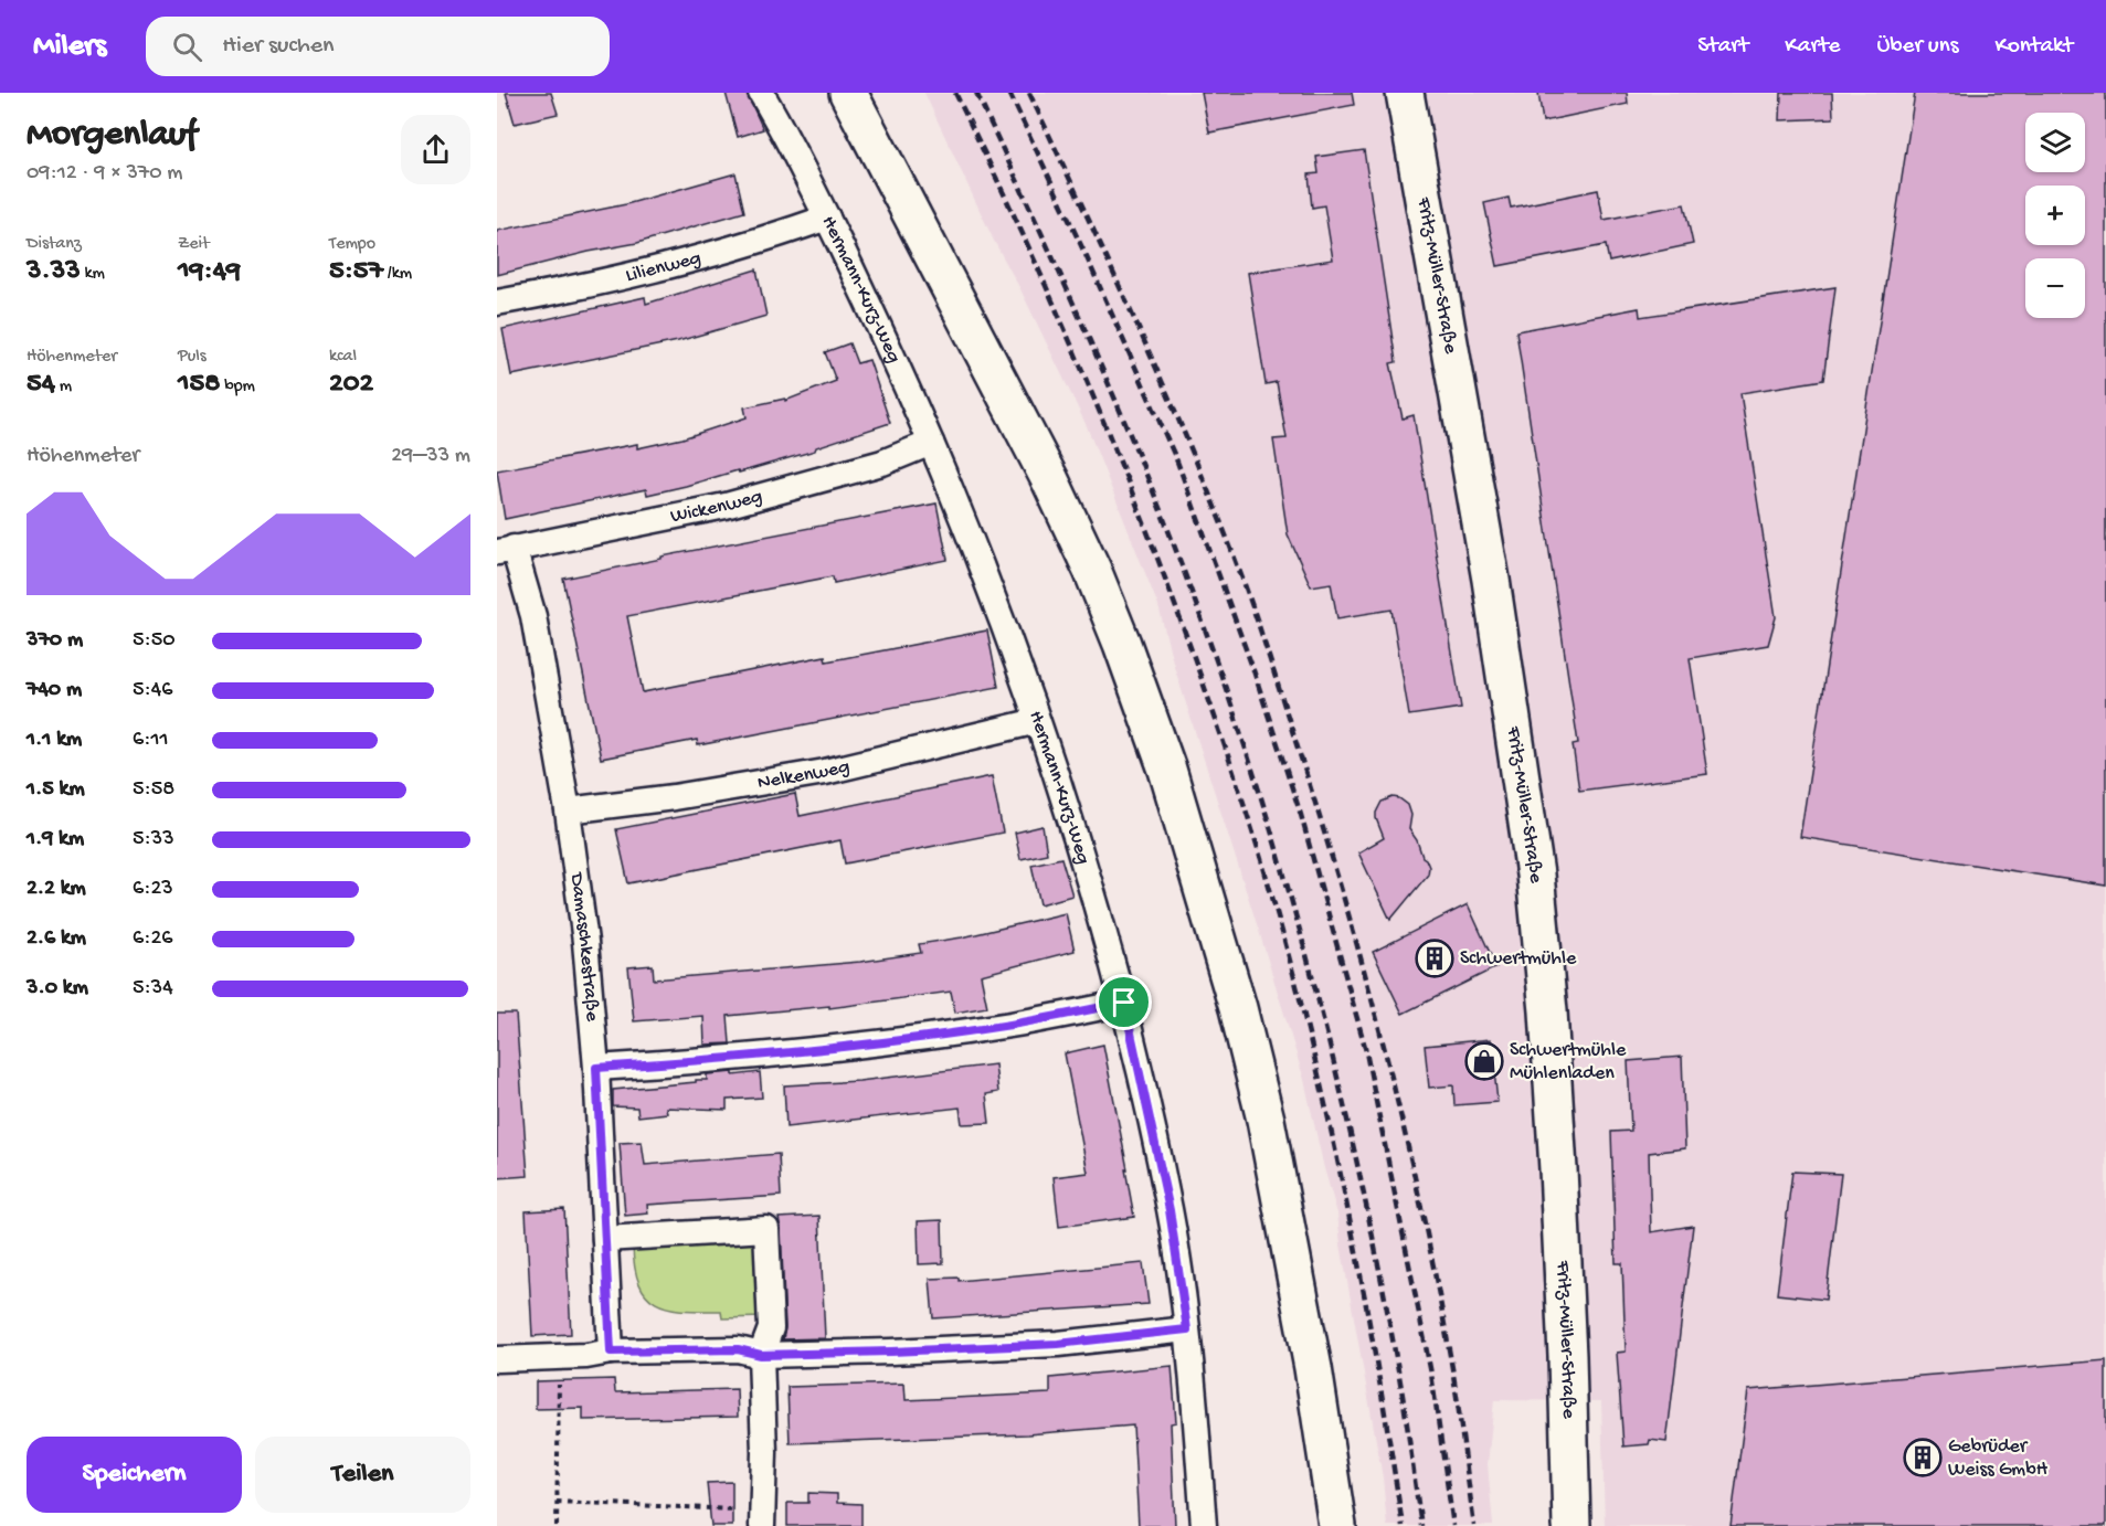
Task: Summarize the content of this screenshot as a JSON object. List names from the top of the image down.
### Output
{
  "streets": {
    "main road": ["Fritz-Müller-Straße"],
    "street": [
      "Lilienweg",
      "Hermann-Kurz-Weg",
      "Wickenweg",
      "Nelkenweg",
      "Damaschkestraße"
    ]
  },
  "crossings": [
    ["Lilienweg", "Hermann-Kurz-Weg"],
    ["Hermann-Kurz-Weg", "Wickenweg"],
    ["Hermann-Kurz-Weg", "Nelkenweg"],
    ["Wickenweg", "Damaschkestraße"],
    ["Nelkenweg", "Damaschkestraße"]
  ],
  "places": {
    "building": ["Schwertmühle", "Gebrüder Weiss GmbH"],
    "shop": ["Schwertmühle Mühlenladen"]
  },
  "page": {
    "header": "Milers",
    "search": "Hier suchen",
    "nav": [
      "Start",
      "Karte",
      "Über uns",
      "Kontakt"
    ],
    "heading": ["Morgenlauf", "09:12 · 9 × 370 m"],
    "map_buttons": ["+", "−"],
    "stats": [
      ["Distanz", "3.33 km"],
      ["Zeit", "19:49"],
      ["Tempo", "5:57 /km"],
      ["Höhenmeter", "54 m"],
      ["Puls", "158 bpm"],
      ["kcal", "202"]
    ],
    "chart": ["Höhenmeter", "29–33 m"],
    "list": [
      {
        "name": "370 m",
        "note": "5:50"
      },
      {
        "name": "740 m",
        "note": "5:46"
      },
      {
        "name": "1.1 km",
        "note": "6:11"
      },
      {
        "name": "1.5 km",
        "note": "5:58"
      },
      {
        "name": "1.9 km",
        "note": "5:33"
      },
      {
        "name": "2.2 km",
        "note": "6:23"
      },
      {
        "name": "2.6 km",
        "note": "6:26"
      },
      {
        "name": "3.0 km",
        "note": "5:34"
      }
    ],
    "buttons": ["Speichern", "Teilen"]
  }
}
